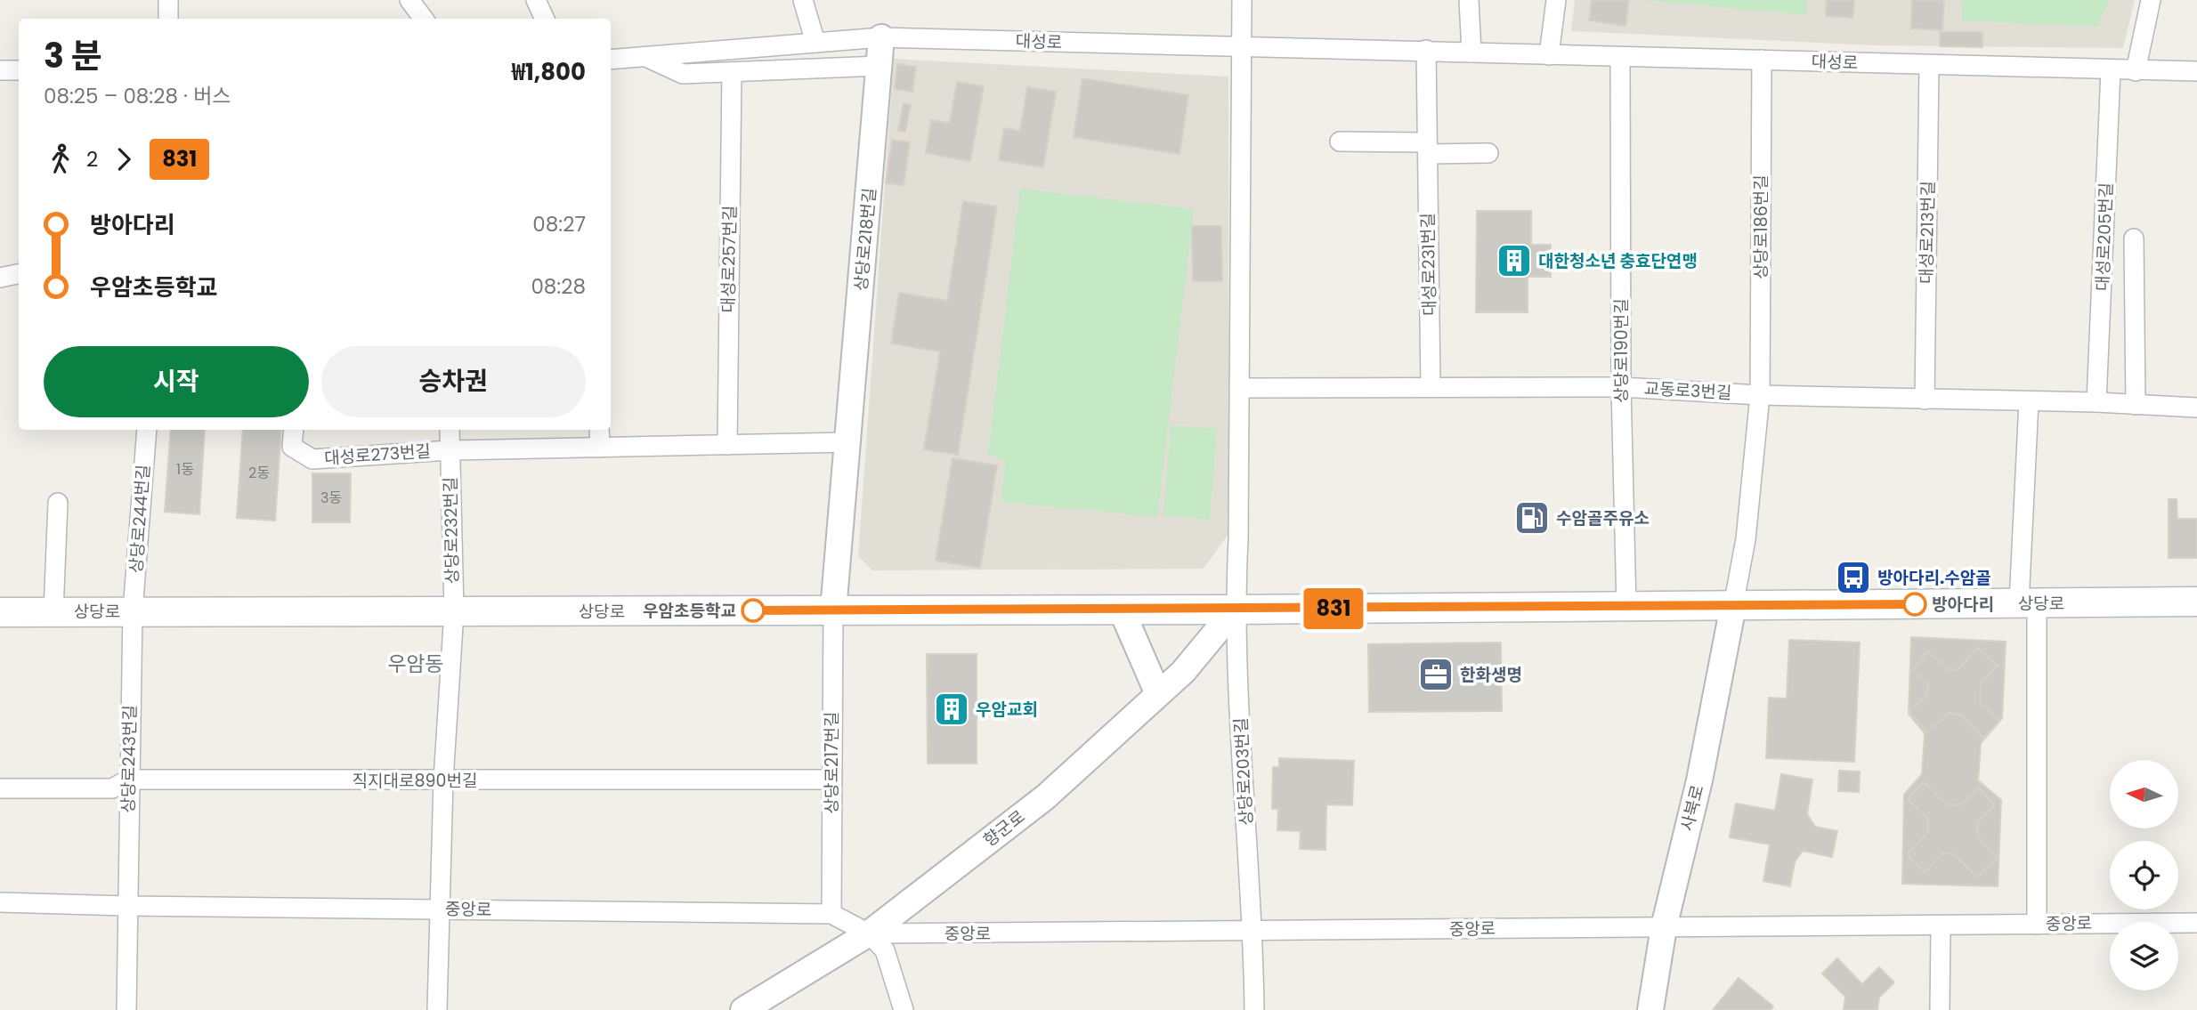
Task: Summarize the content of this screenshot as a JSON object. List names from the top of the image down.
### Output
{
  "streets": {
    "main road": ["상당로"],
    "street": [
      "대성로",
      "상당로186번길",
      "대성로213번길",
      "대성로205번길",
      "상당로218번길",
      "대성로257번길",
      "대성로231번길",
      "상당로190번길",
      "교동로3번길",
      "대성로273번길",
      "상당로244번길",
      "상당로232번길",
      "상당로243번길",
      "상당로217번길",
      "상당로203번길",
      "직지대로890번길",
      "사북로",
      "향군로",
      "중앙로"
    ]
  },
  "crossings": [
    ["대성로", "상당로186번길"],
    ["대성로", "대성로213번길"],
    ["대성로", "대성로205번길"],
    ["대성로", "상당로218번길"],
    ["대성로", "대성로231번길"],
    ["대성로", "상당로190번길"],
    ["대성로", "상당로203번길"],
    ["상당로186번길", "교동로3번길"],
    ["상당로186번길", "상당로"],
    ["상당로186번길", "사북로"],
    ["대성로213번길", "교동로3번길"],
    ["대성로205번길", "교동로3번길"],
    ["상당로218번길", "상당로"],
    ["상당로218번길", "상당로217번길"],
    ["대성로231번길", "교동로3번길"],
    ["상당로190번길", "교동로3번길"],
    ["상당로190번길", "상당로"],
    ["교동로3번길", "상당로203번길"],
    ["대성로273번길", "상당로232번길"],
    ["상당로244번길", "상당로"],
    ["상당로244번길", "상당로243번길"],
    ["상당로232번길", "상당로"],
    ["상당로232번길", "직지대로890번길"],
    ["상당로232번길", "중앙로"],
    ["상당로", "상당로243번길"],
    ["상당로", "상당로217번길"],
    ["상당로", "상당로203번길"],
    ["상당로", "사북로"],
    ["상당로", "향군로"],
    ["상당로243번길", "직지대로890번길"],
    ["상당로243번길", "중앙로"],
    ["상당로217번길", "직지대로890번길"],
    ["상당로217번길", "중앙로"],
    ["상당로203번길", "향군로"],
    ["상당로203번길", "중앙로"],
    ["사북로", "중앙로"],
    ["향군로", "중앙로"]
  ],
  "districts": ["우암동"],
  "places": {
    "building": ["대한청소년 충효단연맹", "우암교회"],
    "fuel station": ["수암골주유소"],
    "bus stop": ["방아다리.수암골"],
    "other": ["방아다리", "우암초등학교"],
    "office": ["한화생명"]
  },
  "lines": ["bus line 831"],
  "house_numbers": ["1동", "2동", "3동"],
  "north": "left",
  "page": {
    "on_map": "831",
    "heading": ["3 분", "08:25 – 08:28 · 버스", "₩1,800"],
    "legs": ["2", "831"],
    "list": [
      {
        "name": "방아다리",
        "value": "08:27"
      },
      {
        "name": "우암초등학교",
        "value": "08:28"
      }
    ],
    "buttons": ["시작", "승차권"]
  }
}
